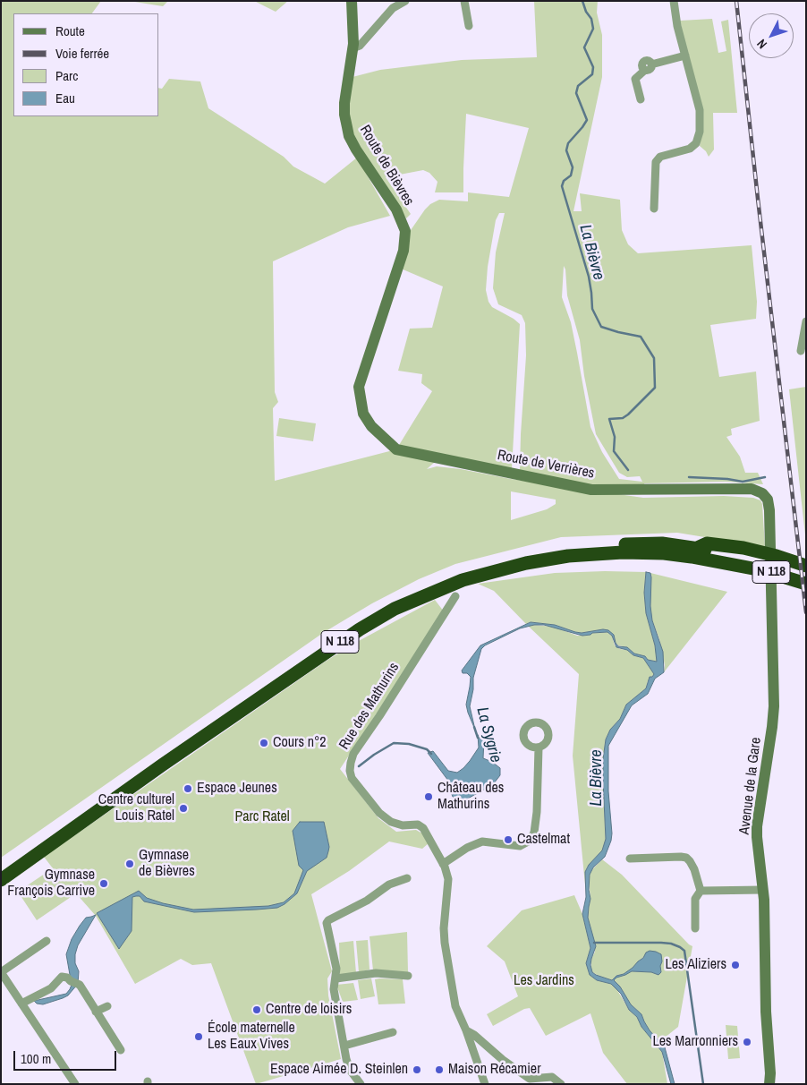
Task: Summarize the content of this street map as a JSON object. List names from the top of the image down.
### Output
{
  "streets": {
    "highway": ["N 118"],
    "street": [
      "Route de Bièvres",
      "Route de Verrières",
      "Rue des Mathurins",
      "Avenue de la Gare"
    ]
  },
  "crossings": [
    ["Route de Bièvres", "Route de Verrières"],
    ["Route de Verrières", "Avenue de la Gare"]
  ],
  "water": ["La Bièvre", "La Sygrie"],
  "parks": ["Parc Ratel", "Les Jardins"],
  "places": [
    "Cours n°2",
    "Espace Jeunes",
    "Château des Mathurins",
    "Centre culturel Louis Ratel",
    "Castelmat",
    "Gymnase de Bièvres",
    "Gymnase François Carrive",
    "Les Aliziers",
    "Centre de loisirs",
    "École maternelle Les Eaux Vives",
    "Les Marronniers",
    "Espace Aimée D. Steinlen",
    "Maison Récamier"
  ],
  "legend": [
    "Route",
    "Voie ferrée",
    "Parc",
    "Eau"
  ],
  "scale_bar": "100 m",
  "north": "bottom left"
}
